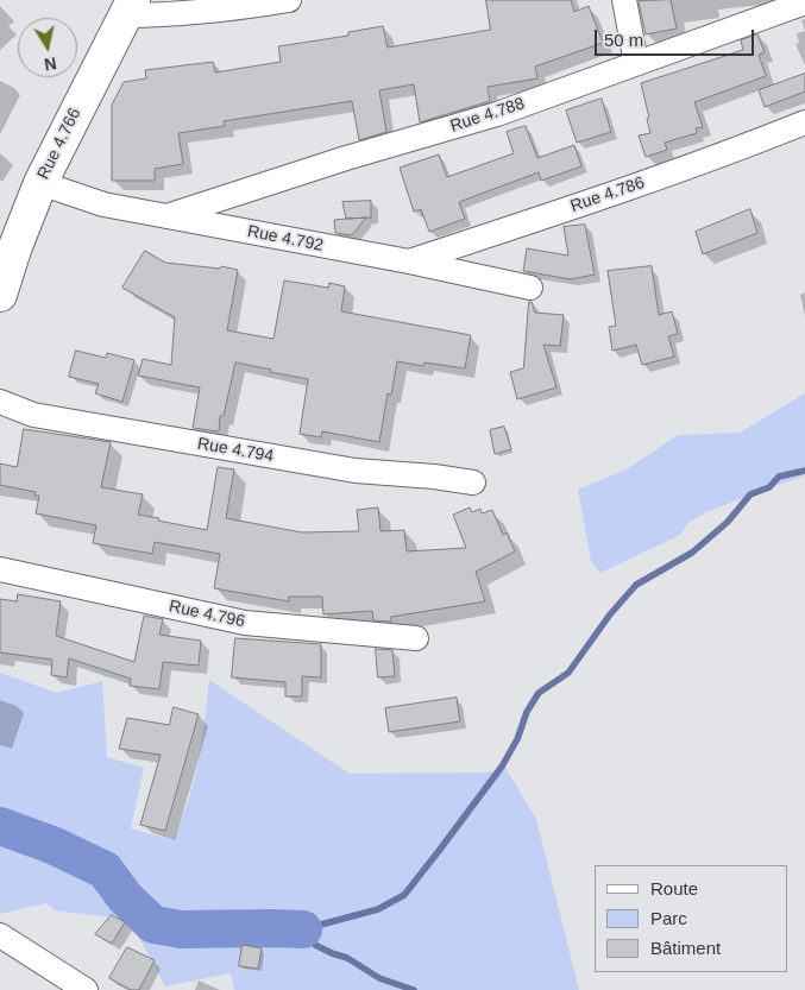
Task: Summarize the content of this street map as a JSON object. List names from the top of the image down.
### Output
{
  "streets": {
    "street": [
      "Rue 4.788",
      "Rue 4.766",
      "Rue 4.786",
      "Rue 4.792",
      "Rue 4.794",
      "Rue 4.796"
    ]
  },
  "crossings": [
    ["Rue 4.788", "Rue 4.792"],
    ["Rue 4.766", "Rue 4.792"],
    ["Rue 4.786", "Rue 4.792"]
  ],
  "legend": ["Route", "Parc", "Bâtiment"],
  "scale_bar": "50 m",
  "north": "bottom"
}
